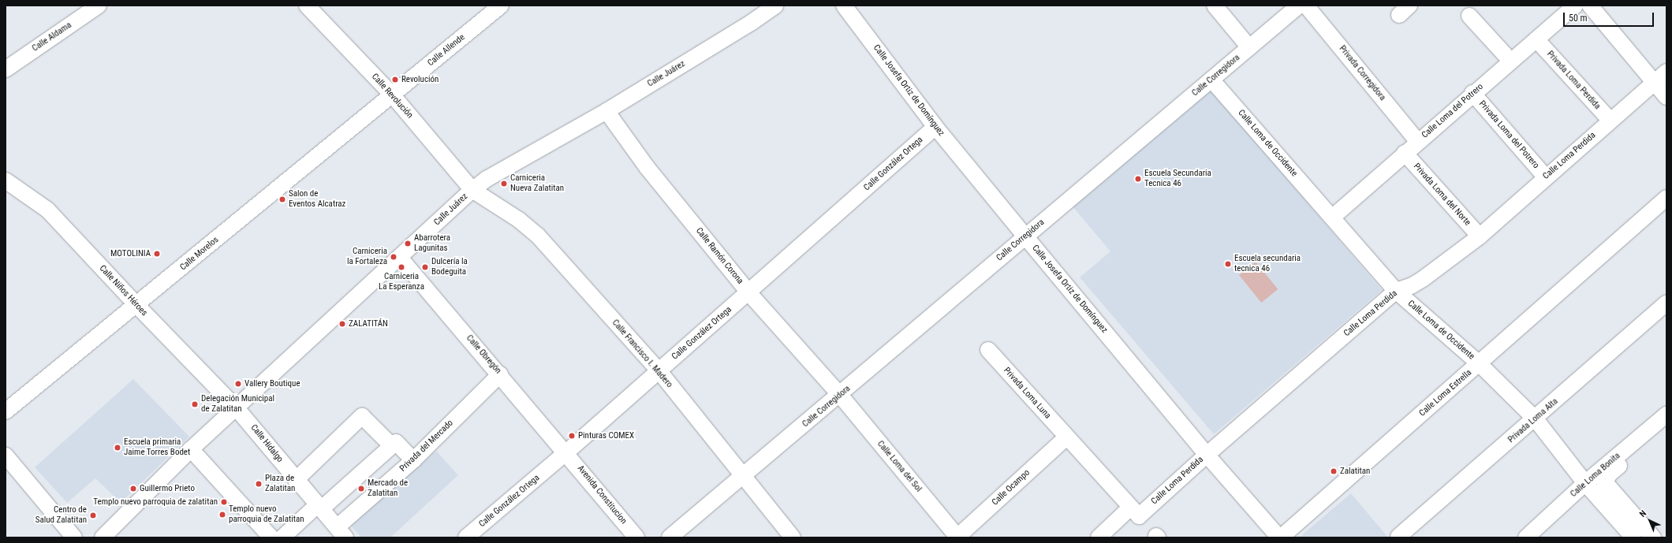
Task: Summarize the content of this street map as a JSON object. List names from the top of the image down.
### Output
{
  "streets": {
    "street": [
      "Calle Aldama",
      "Calle Allende",
      "Privada Corregidora",
      "Calle Juárez",
      "Calle Corregidora",
      "Privada Loma Perdida",
      "Calle Josefa Ortiz de Domínguez",
      "Calle Revolución",
      "Calle Loma del Potrero",
      "Privada Loma del Potrero",
      "Calle Loma de Occidente",
      "Calle Loma Perdida",
      "Calle González Ortega",
      "Privada Loma del Norte",
      "Calle Morelos",
      "Calle Ramón Corona",
      "Calle Niños Héroes",
      "Calle Francisco I. Madero",
      "Calle Obregón",
      "Privada Loma Luna",
      "Calle Loma Estrella",
      "Privada Loma Alta",
      "Calle Hidalgo",
      "Privada del Mercado",
      "Calle Loma del Sol",
      "Calle Loma Bonita",
      "Calle Ocampo",
      "Avenida Constitucion"
    ]
  },
  "crossings": [
    ["Calle Allende", "Calle Revolución"],
    ["Calle Allende", "Calle Morelos"],
    ["Privada Corregidora", "Calle Loma del Potrero"],
    ["Calle Juárez", "Calle Revolución"],
    ["Calle Juárez", "Calle Ramón Corona"],
    ["Calle Juárez", "Calle Niños Héroes"],
    ["Calle Juárez", "Calle Francisco I. Madero"],
    ["Calle Juárez", "Calle Obregón"],
    ["Calle Juárez", "Calle Hidalgo"],
    ["Calle Corregidora", "Calle Josefa Ortiz de Domínguez"],
    ["Calle Corregidora", "Calle Loma de Occidente"],
    ["Calle Corregidora", "Calle Ramón Corona"],
    ["Calle Corregidora", "Calle Francisco I. Madero"],
    ["Calle Corregidora", "Calle Loma del Sol"],
    ["Privada Loma Perdida", "Calle Loma del Potrero"],
    ["Privada Loma Perdida", "Calle Loma Perdida"],
    ["Calle Josefa Ortiz de Domínguez", "Calle Loma Perdida"],
    ["Calle Josefa Ortiz de Domínguez", "Calle González Ortega"],
    ["Calle Josefa Ortiz de Domínguez", "Calle Loma Estrella"],
    ["Calle Revolución", "Calle Morelos"],
    ["Calle Revolución", "Calle Francisco I. Madero"],
    ["Calle Loma del Potrero", "Privada Loma del Potrero"],
    ["Calle Loma del Potrero", "Calle Loma de Occidente"],
    ["Calle Loma del Potrero", "Privada Loma del Norte"],
    ["Privada Loma del Potrero", "Calle Loma Perdida"],
    ["Calle Loma de Occidente", "Calle Loma Perdida"],
    ["Calle Loma de Occidente", "Calle Loma Estrella"],
    ["Calle Loma de Occidente", "Privada Loma Alta"],
    ["Calle Loma de Occidente", "Calle Loma Bonita"],
    ["Calle Loma Perdida", "Privada Loma del Norte"],
    ["Calle Loma Perdida", "Privada Loma Luna"],
    ["Calle González Ortega", "Calle Ramón Corona"],
    ["Calle González Ortega", "Calle Francisco I. Madero"],
    ["Calle González Ortega", "Calle Obregón"],
    ["Calle González Ortega", "Avenida Constitucion"],
    ["Calle Morelos", "Calle Niños Héroes"],
    ["Calle Ramón Corona", "Calle Loma del Sol"],
    ["Calle Niños Héroes", "Calle Hidalgo"],
    ["Calle Obregón", "Privada del Mercado"],
    ["Calle Obregón", "Avenida Constitucion"],
    ["Privada Loma Luna", "Calle Ocampo"],
    ["Calle Hidalgo", "Privada del Mercado"],
    ["Calle Loma del Sol", "Calle Ocampo"]
  ],
  "places": [
    "Revolución",
    "Escuela Secundaria Tecnica 46",
    "Carniceria Nueva Zalatitan",
    "Salon de Eventos Alcatraz",
    "Abarrotera Lagunitas",
    "MOTOLINIA",
    "Carniceria la Fortaleza",
    "Escuela secundaria tecnica 46",
    "Carniceria La Esperanza",
    "Dulcería la Bodeguita",
    "ZALATITÁN",
    "Vallery Boutique",
    "Delegación Municipal de Zalatitan",
    "Pinturas COMEX",
    "Escuela primaria Jaime Torres Bodet",
    "Zalatitan",
    "Plaza de Zalatitan",
    "Guillermo Prieto",
    "Mercado de Zalatitan",
    "Templo nuevo parroquia de zalatitan",
    "Templo nuevo parroquia de Zalatitan",
    "Centro de Salud Zalatitan"
  ],
  "scale_bar": "50 m",
  "north": "top left"
}
